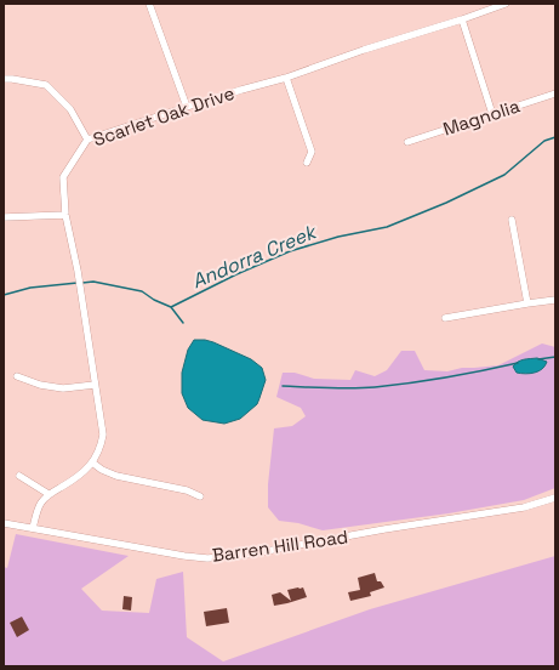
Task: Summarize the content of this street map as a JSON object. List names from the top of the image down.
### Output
{
  "streets": {
    "street": ["Scarlet Oak Drive", "Magnolia", "Barren Hill Road"]
  },
  "crossings": [
    ["Scarlet Oak Drive", "Barren Hill Road"]
  ],
  "water": ["Andorra Creek"]
}
